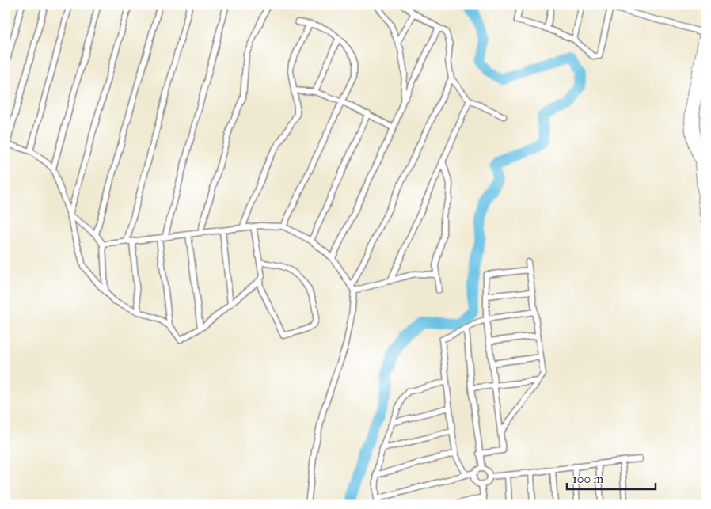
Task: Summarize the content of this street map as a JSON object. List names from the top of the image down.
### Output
{
  "scale_bar": "100 m"
}
